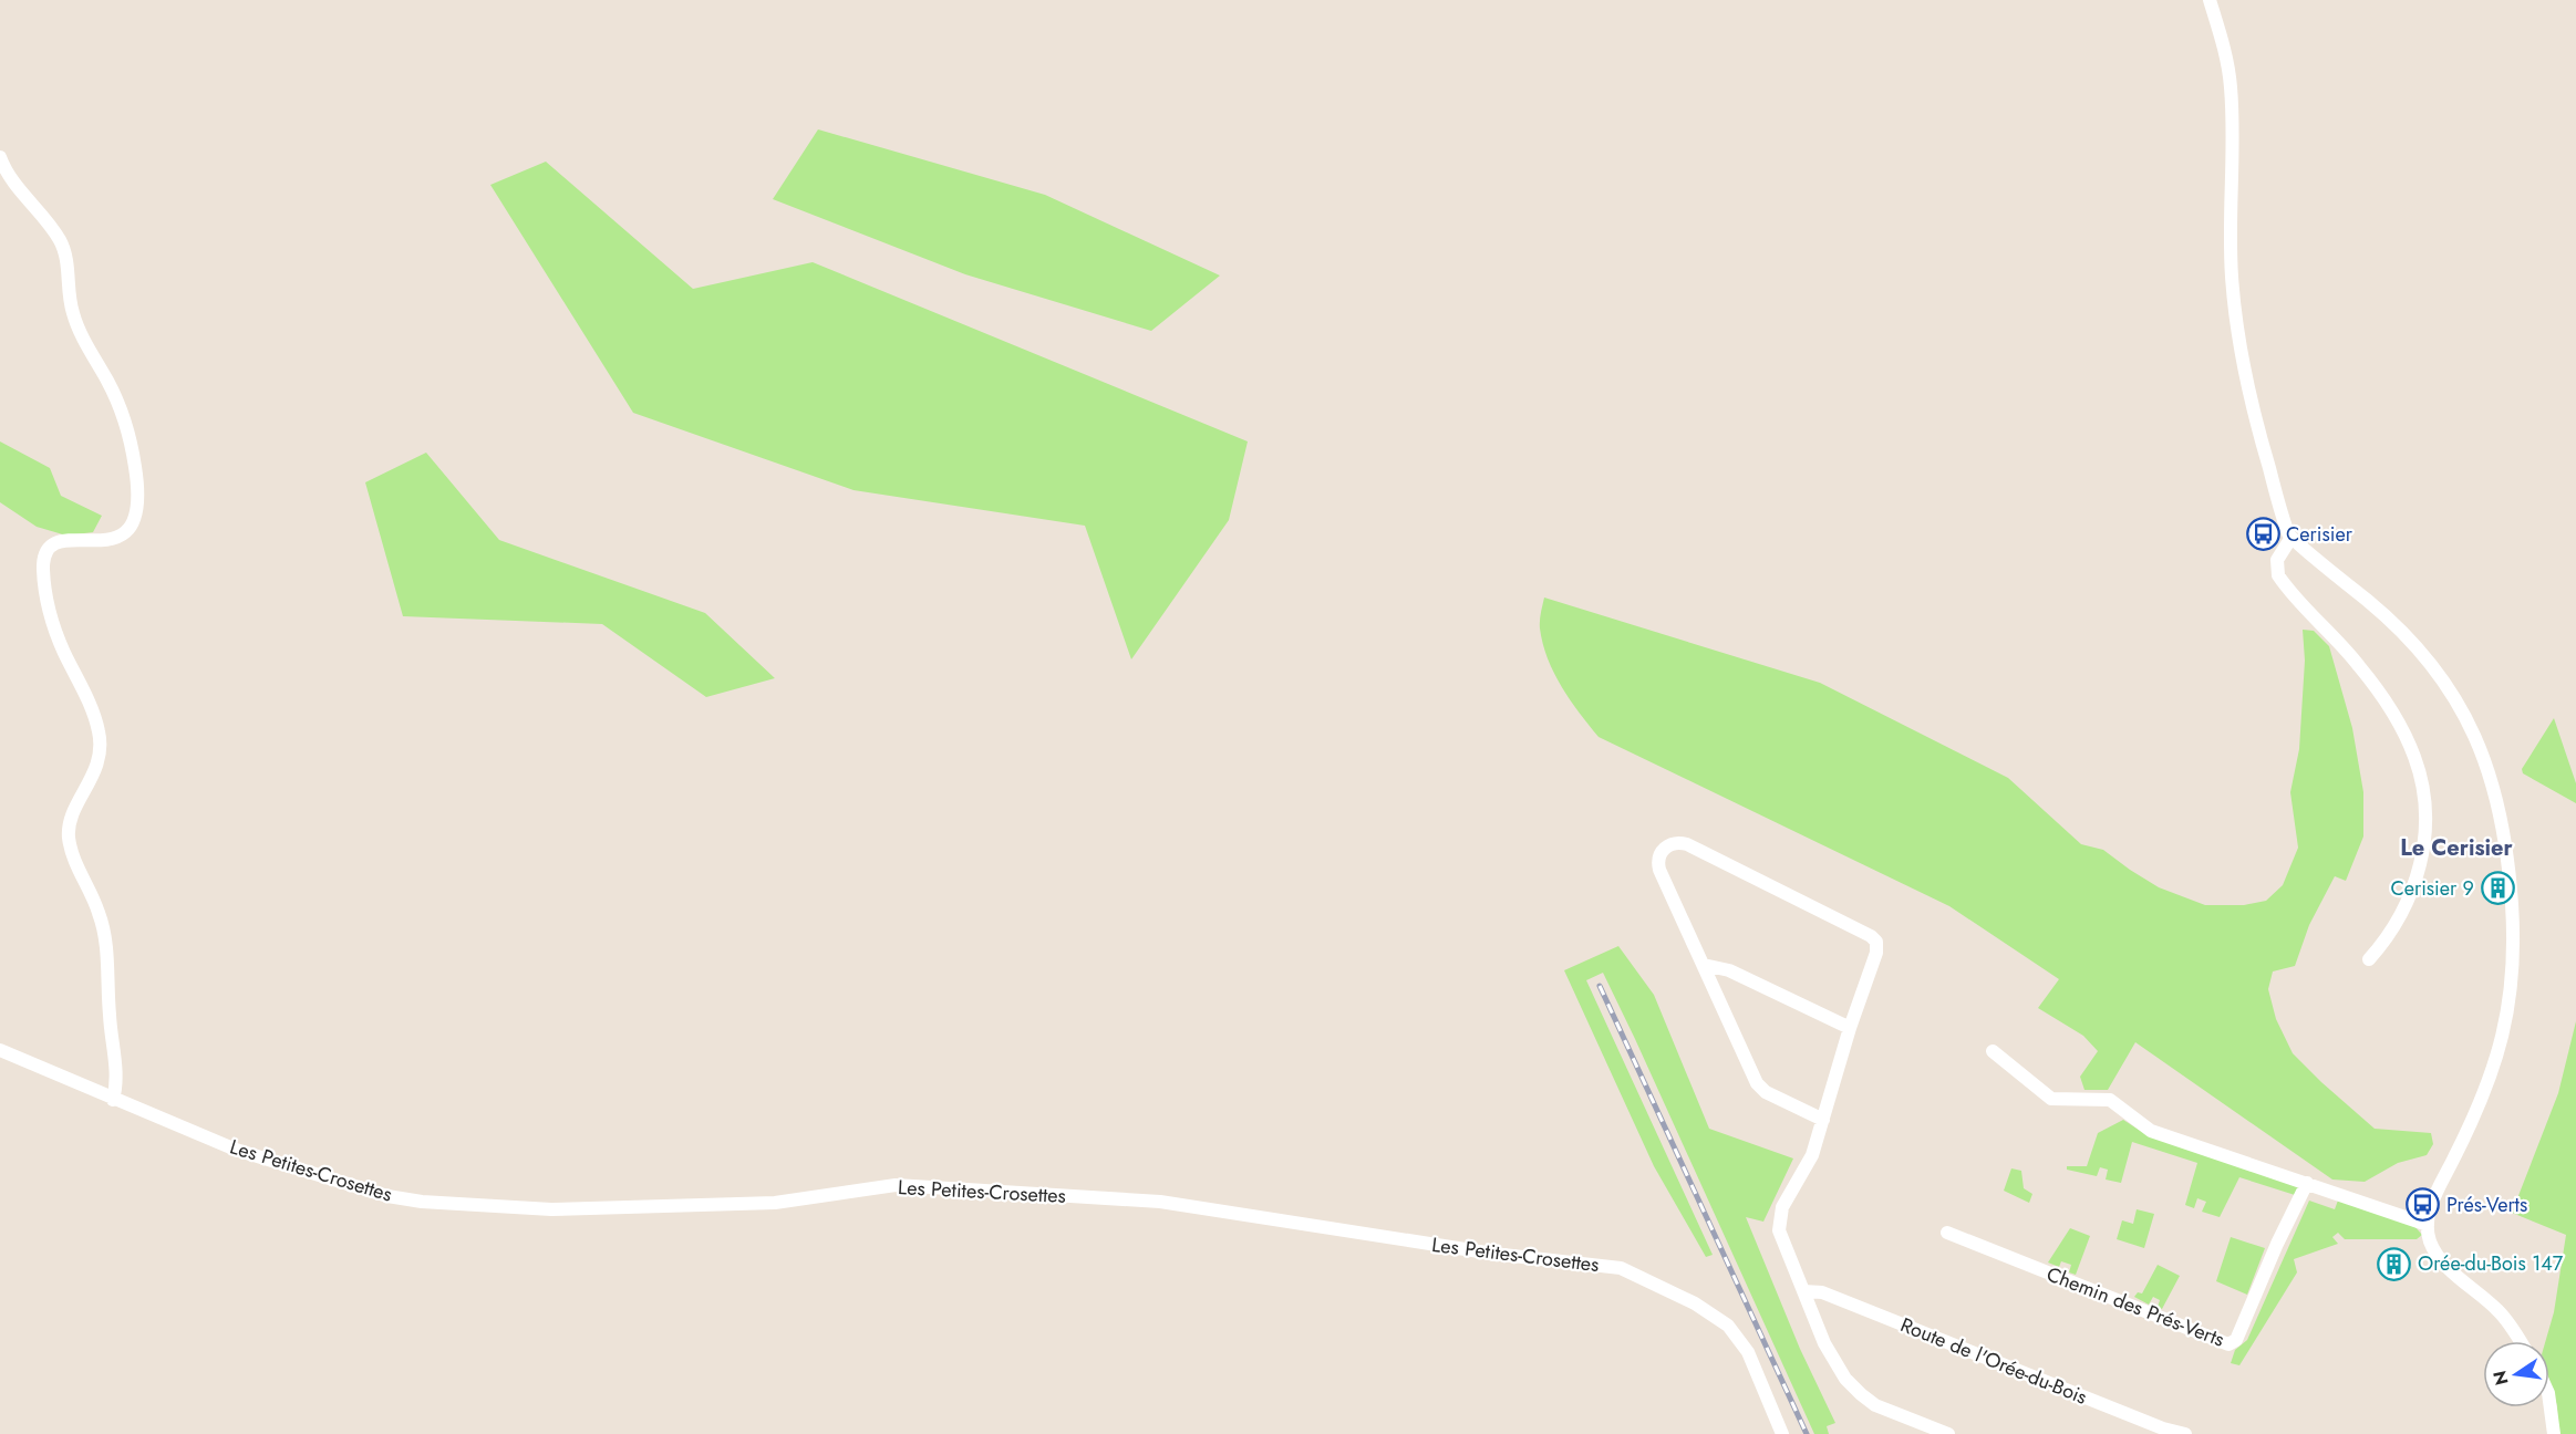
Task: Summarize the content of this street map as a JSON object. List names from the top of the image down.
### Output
{
  "streets": {
    "street": ["Les Petites-Crosettes", "Chemin des Prés-Verts", "Route de l'Orée-du-Bois"]
  },
  "districts": ["Le Cerisier"],
  "places": {
    "bus stop": ["Cerisier", "Prés-Verts"],
    "building": ["Cerisier 9", "Orée-du-Bois 147"]
  },
  "north": "left"
}
